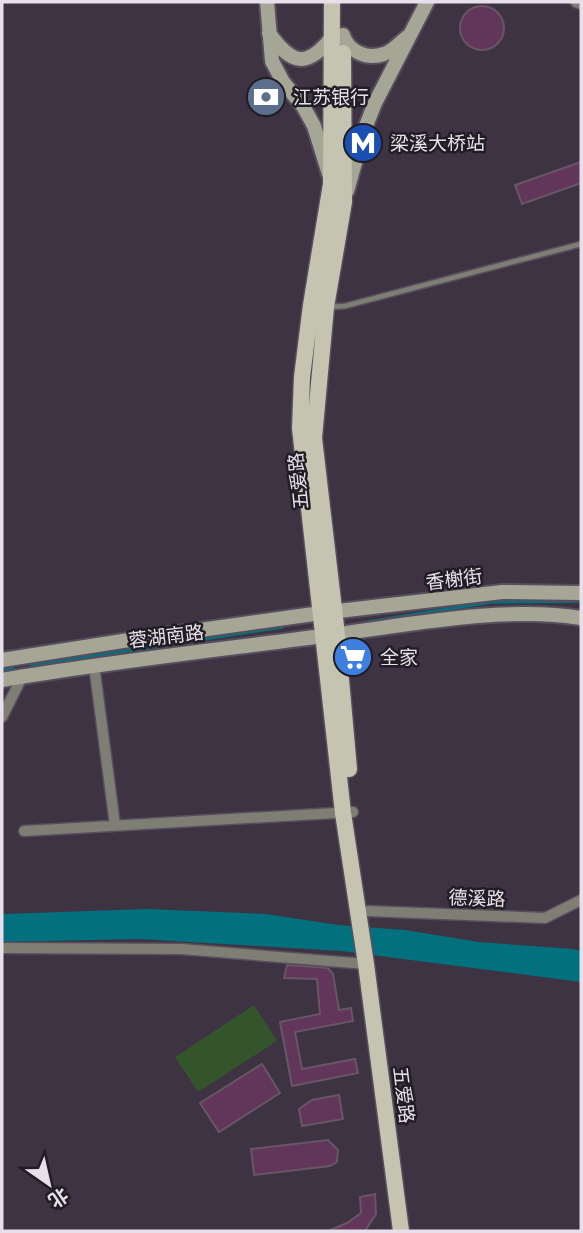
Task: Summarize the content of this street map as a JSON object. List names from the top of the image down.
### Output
{
  "streets": {
    "main road": ["五爱路", "香榭街", "蓉湖南路"],
    "street": ["德溪路"]
  },
  "crossings": [
    ["五爱路", "香榭街"],
    ["五爱路", "蓉湖南路"],
    ["五爱路", "德溪路"],
    ["香榭街", "蓉湖南路"]
  ],
  "places": {
    "bank": ["江苏银行"],
    "metro station": ["梁溪大桥站"],
    "supermarket": ["全家"]
  },
  "north": "bottom right"
}
